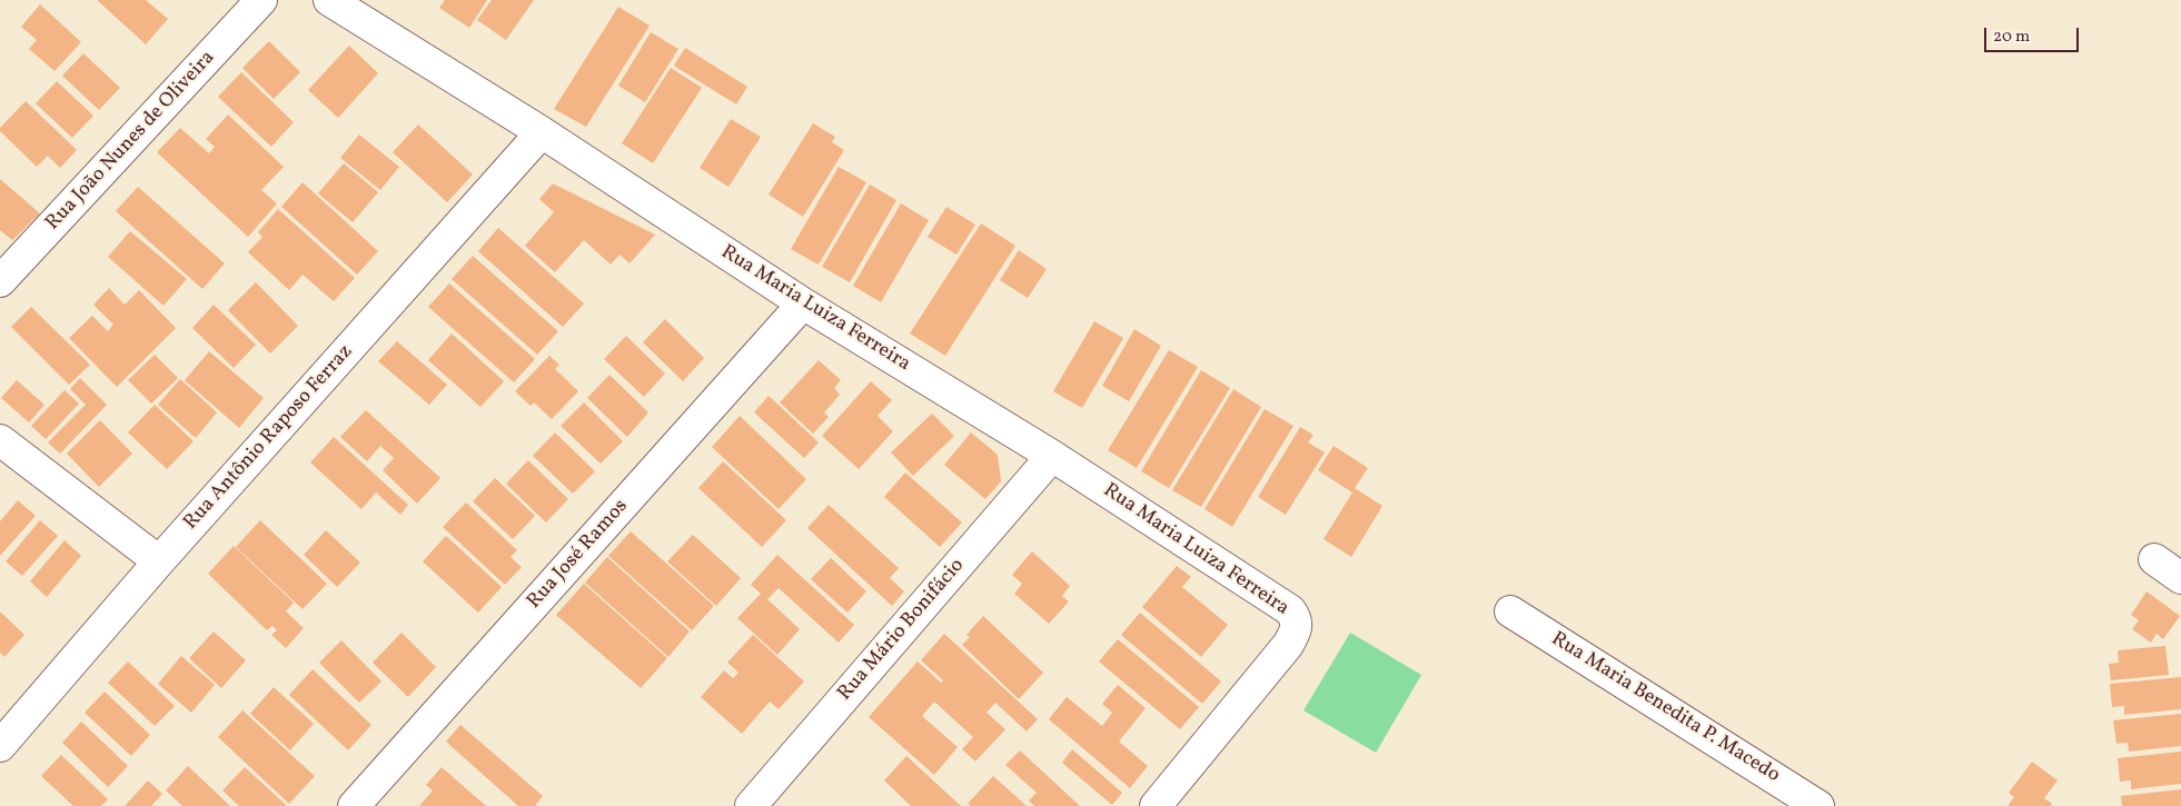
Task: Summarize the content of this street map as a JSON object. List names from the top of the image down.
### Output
{
  "streets": {
    "street": [
      "Rua João Nunes de Oliveira",
      "Rua Maria Luiza Ferreira",
      "Rua Antônio Raposo Ferraz",
      "Rua José Ramos",
      "Rua Mário Bonifácio",
      "Rua Maria Benedita P. Macedo"
    ]
  },
  "crossings": [
    ["Rua Maria Luiza Ferreira", "Rua Antônio Raposo Ferraz"],
    ["Rua Maria Luiza Ferreira", "Rua José Ramos"],
    ["Rua Maria Luiza Ferreira", "Rua Mário Bonifácio"]
  ],
  "scale_bar": "20 m"
}
